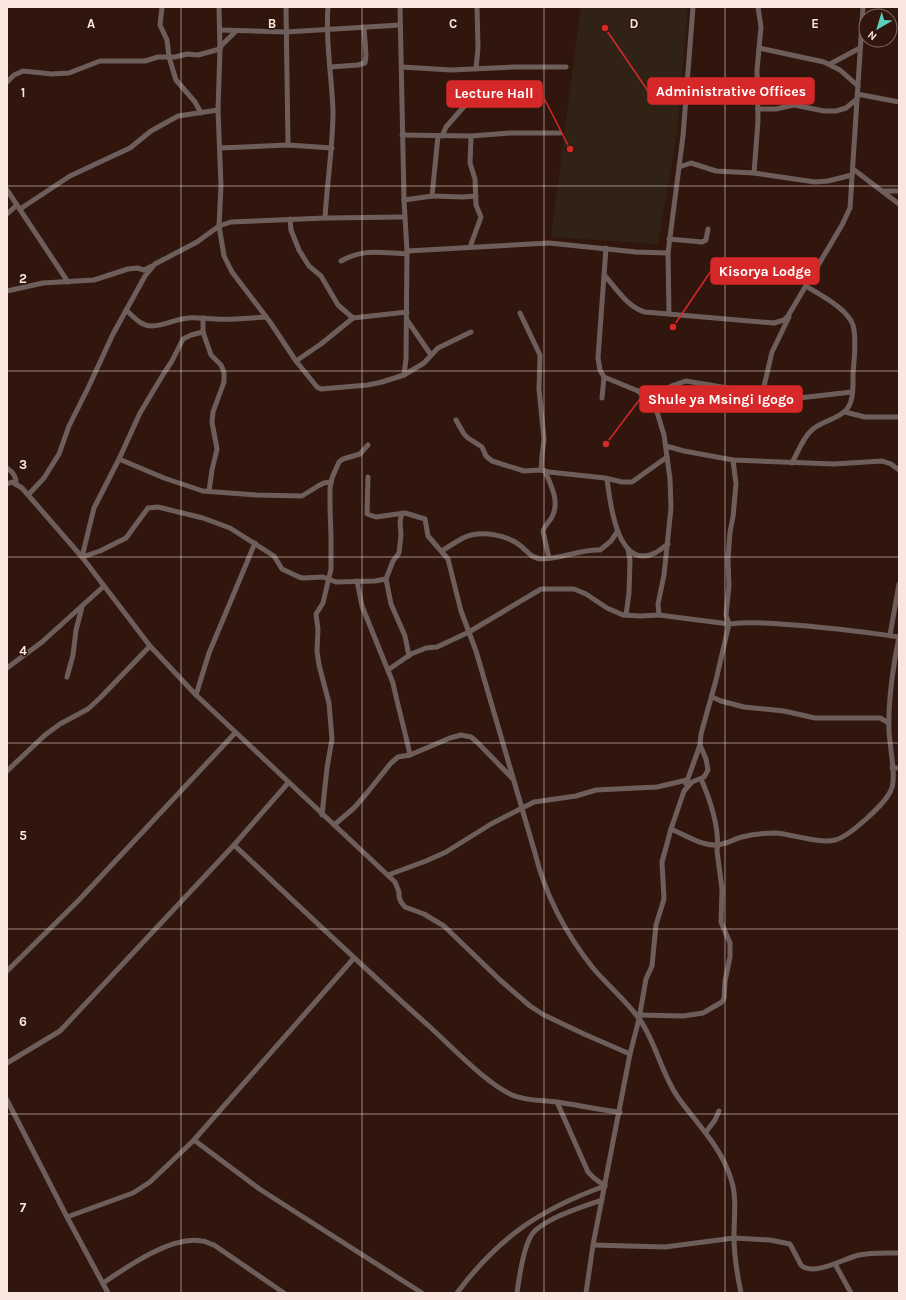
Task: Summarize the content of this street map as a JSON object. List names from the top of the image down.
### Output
{
  "places": [
    "Administrative Offices",
    "Lecture Hall",
    "Kisorya Lodge",
    "Shule ya Msingi Igogo"
  ],
  "north": "bottom left",
  "grid": {
    "columns": [
      "A",
      "B",
      "C",
      "D",
      "E"
    ],
    "rows": [
      "1",
      "2",
      "3",
      "4",
      "5",
      "6",
      "7"
    ]
  }
}
